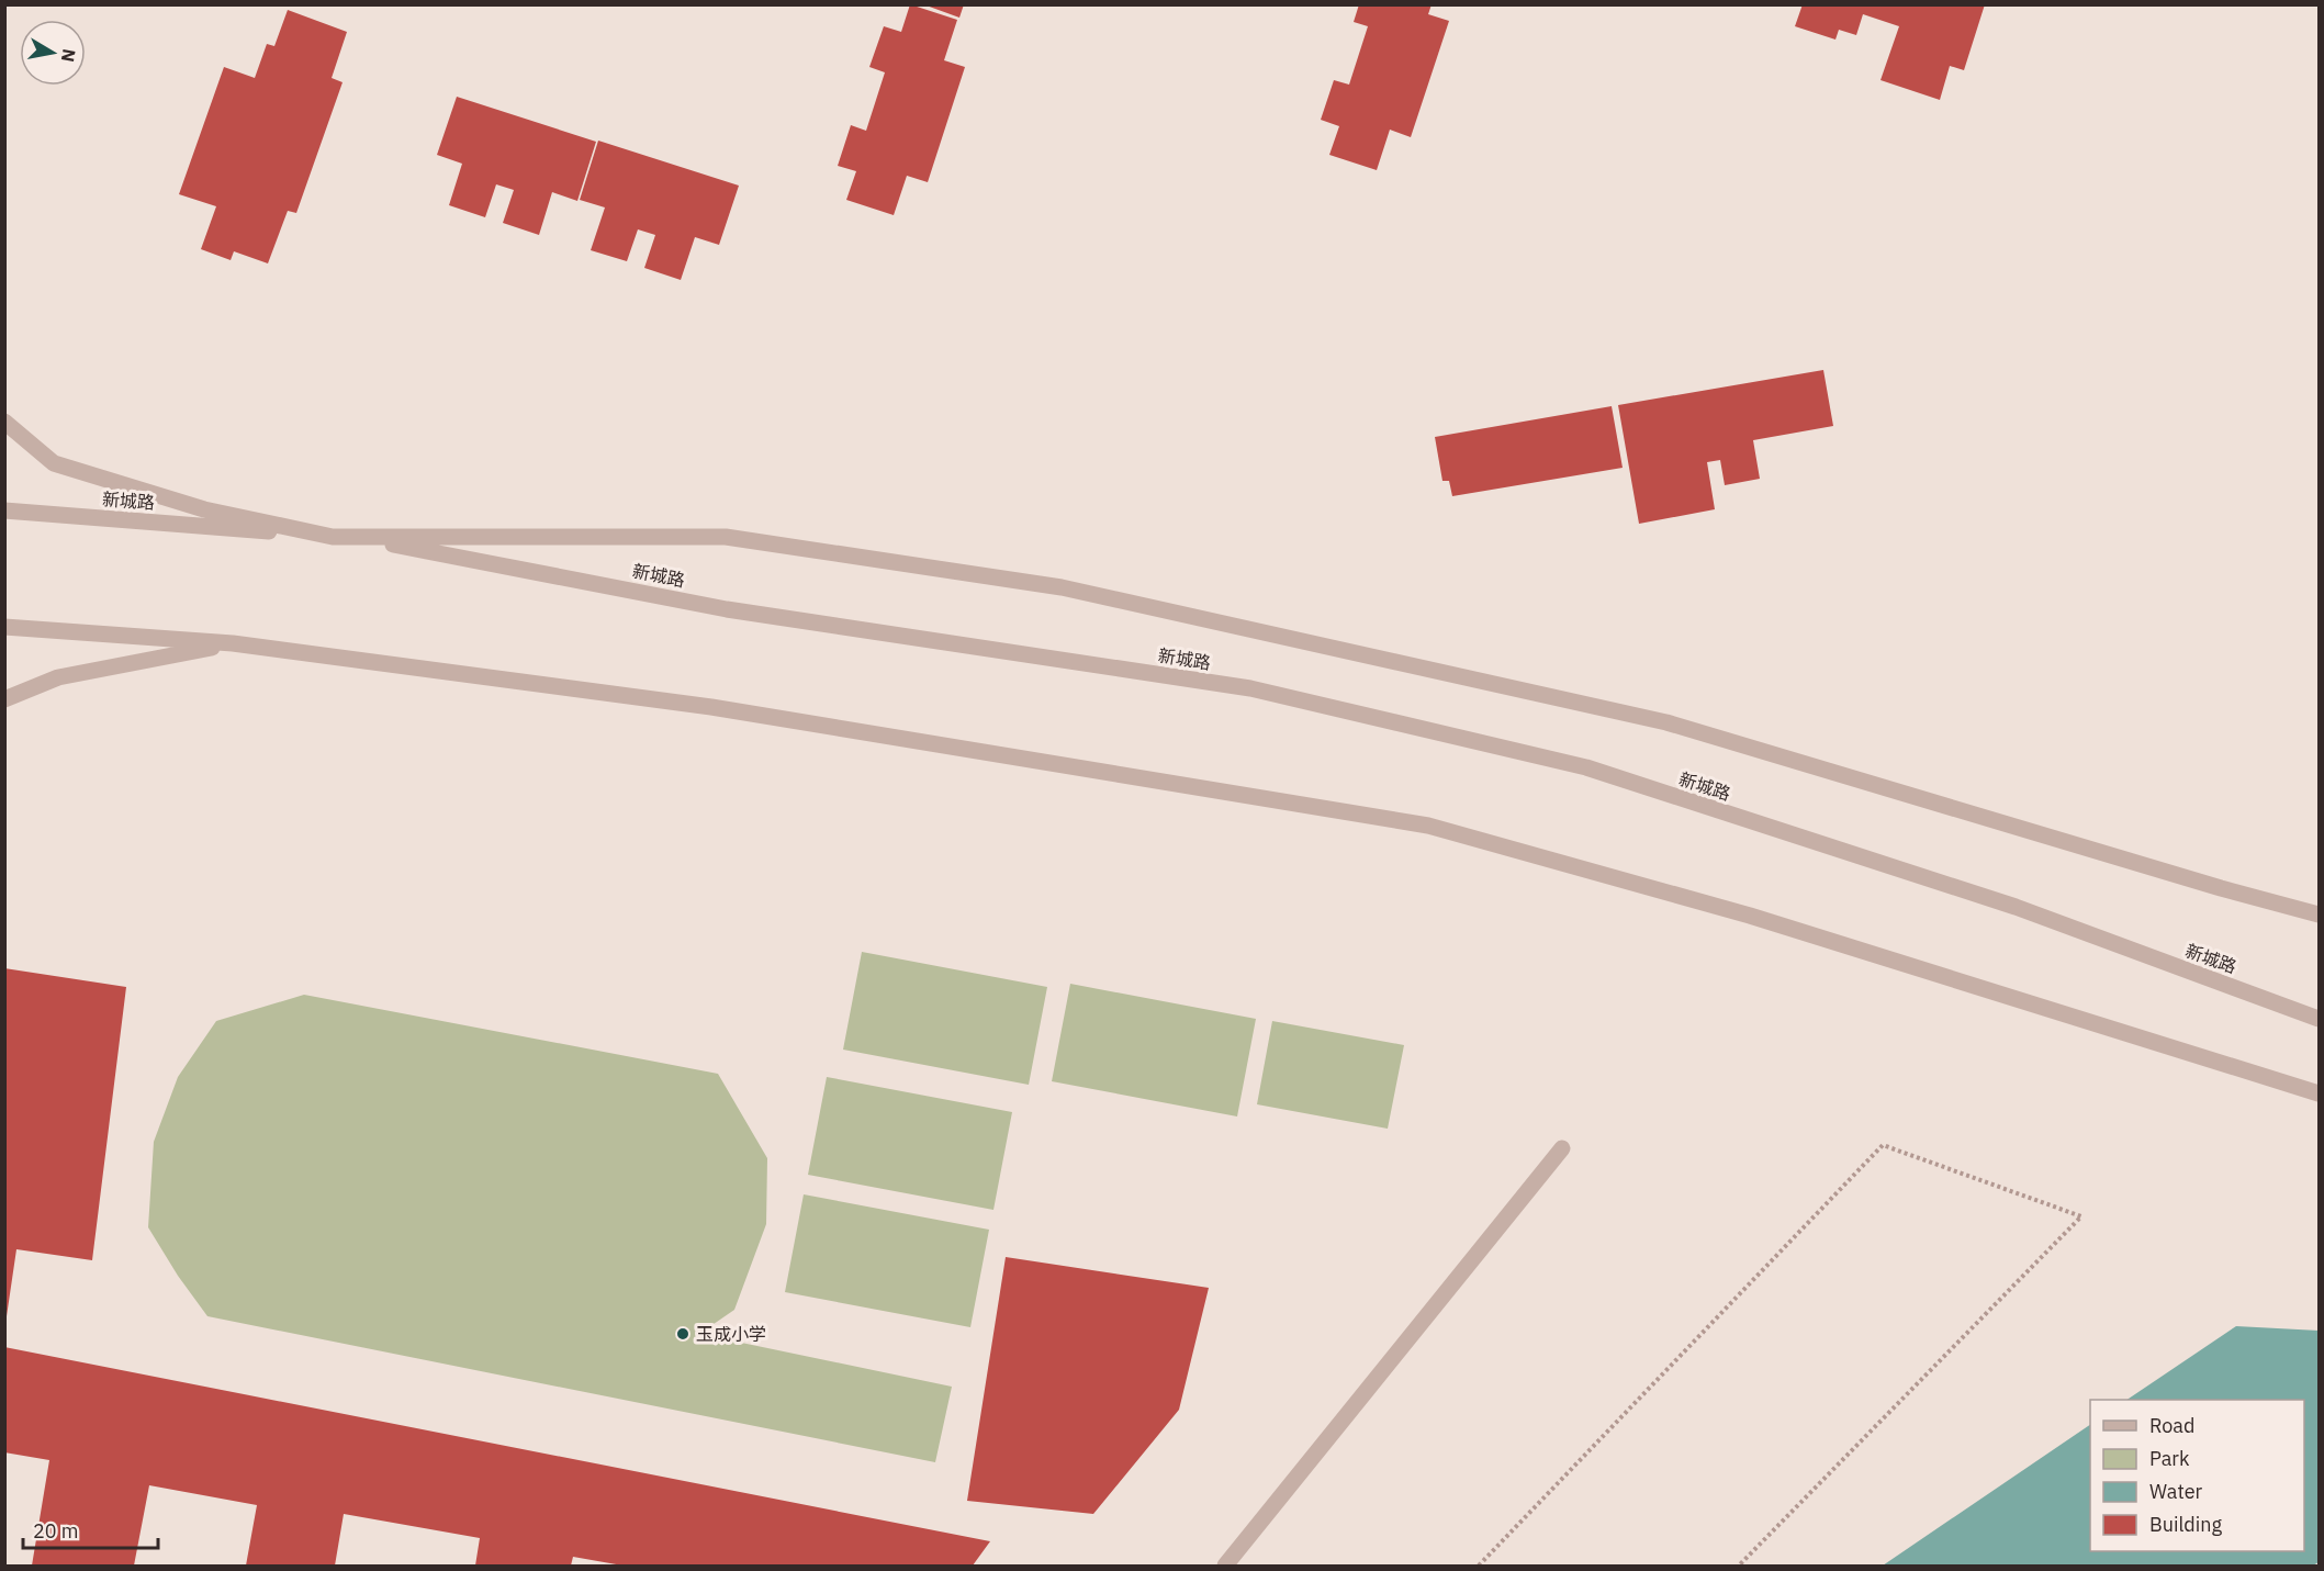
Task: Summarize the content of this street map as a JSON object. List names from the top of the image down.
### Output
{
  "streets": {
    "street": ["新城路"]
  },
  "places": ["玉成小学"],
  "legend": [
    "Road",
    "Park",
    "Water",
    "Building"
  ],
  "scale_bar": "20 m",
  "north": "right"
}
